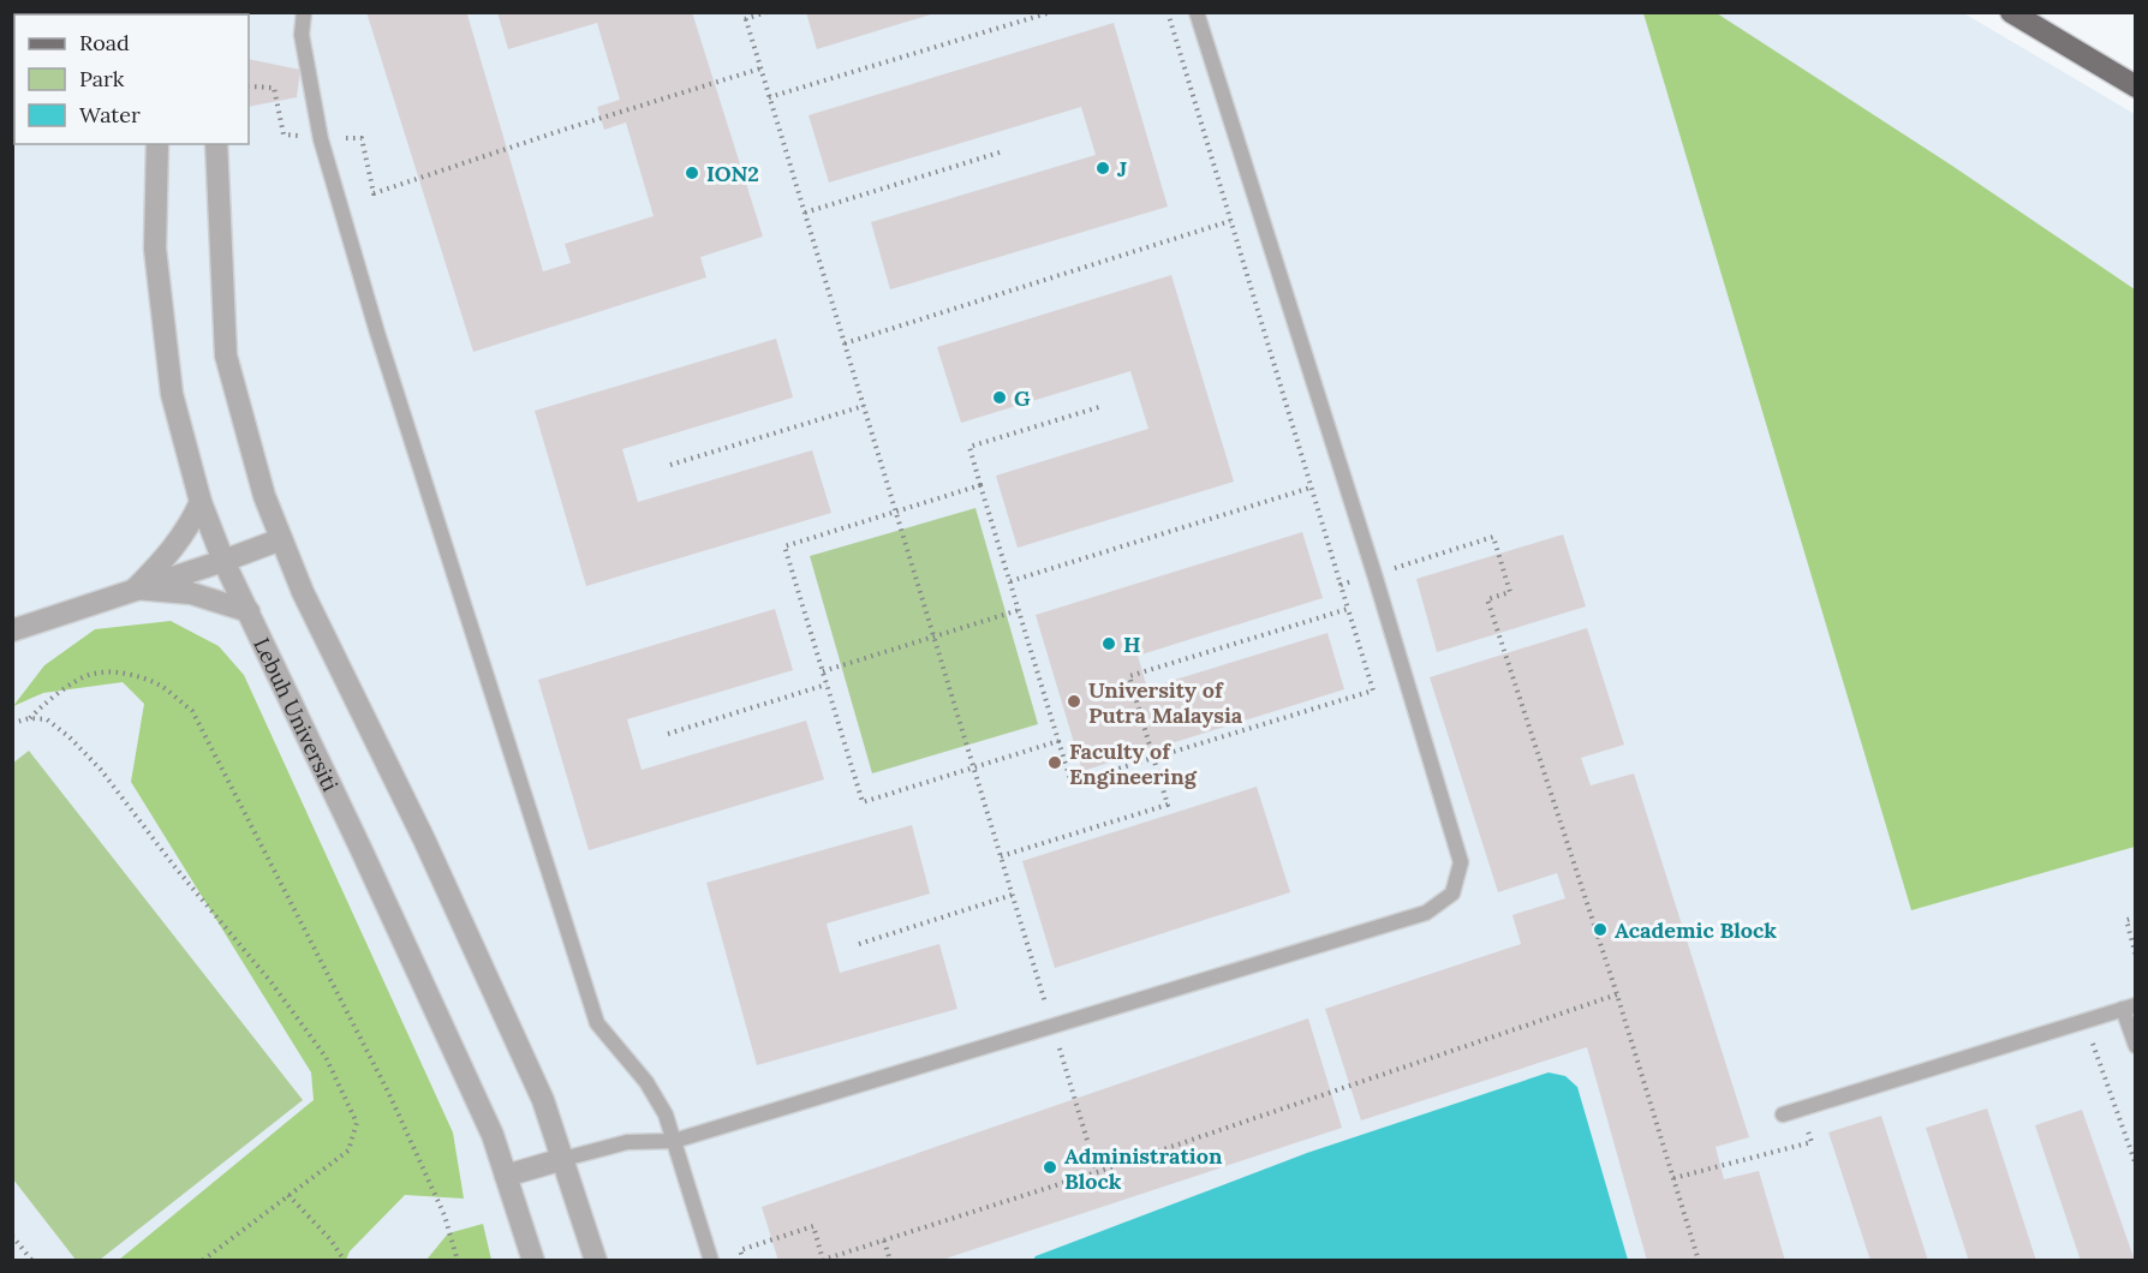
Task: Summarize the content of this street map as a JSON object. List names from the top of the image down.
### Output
{
  "streets": {
    "street": ["Lebuh Universiti"]
  },
  "places": [
    "J",
    "ION2",
    "G",
    "H",
    "University of Putra Malaysia",
    "Faculty of Engineering",
    "Academic Block",
    "Administration Block"
  ],
  "legend": ["Road", "Park", "Water"]
}
